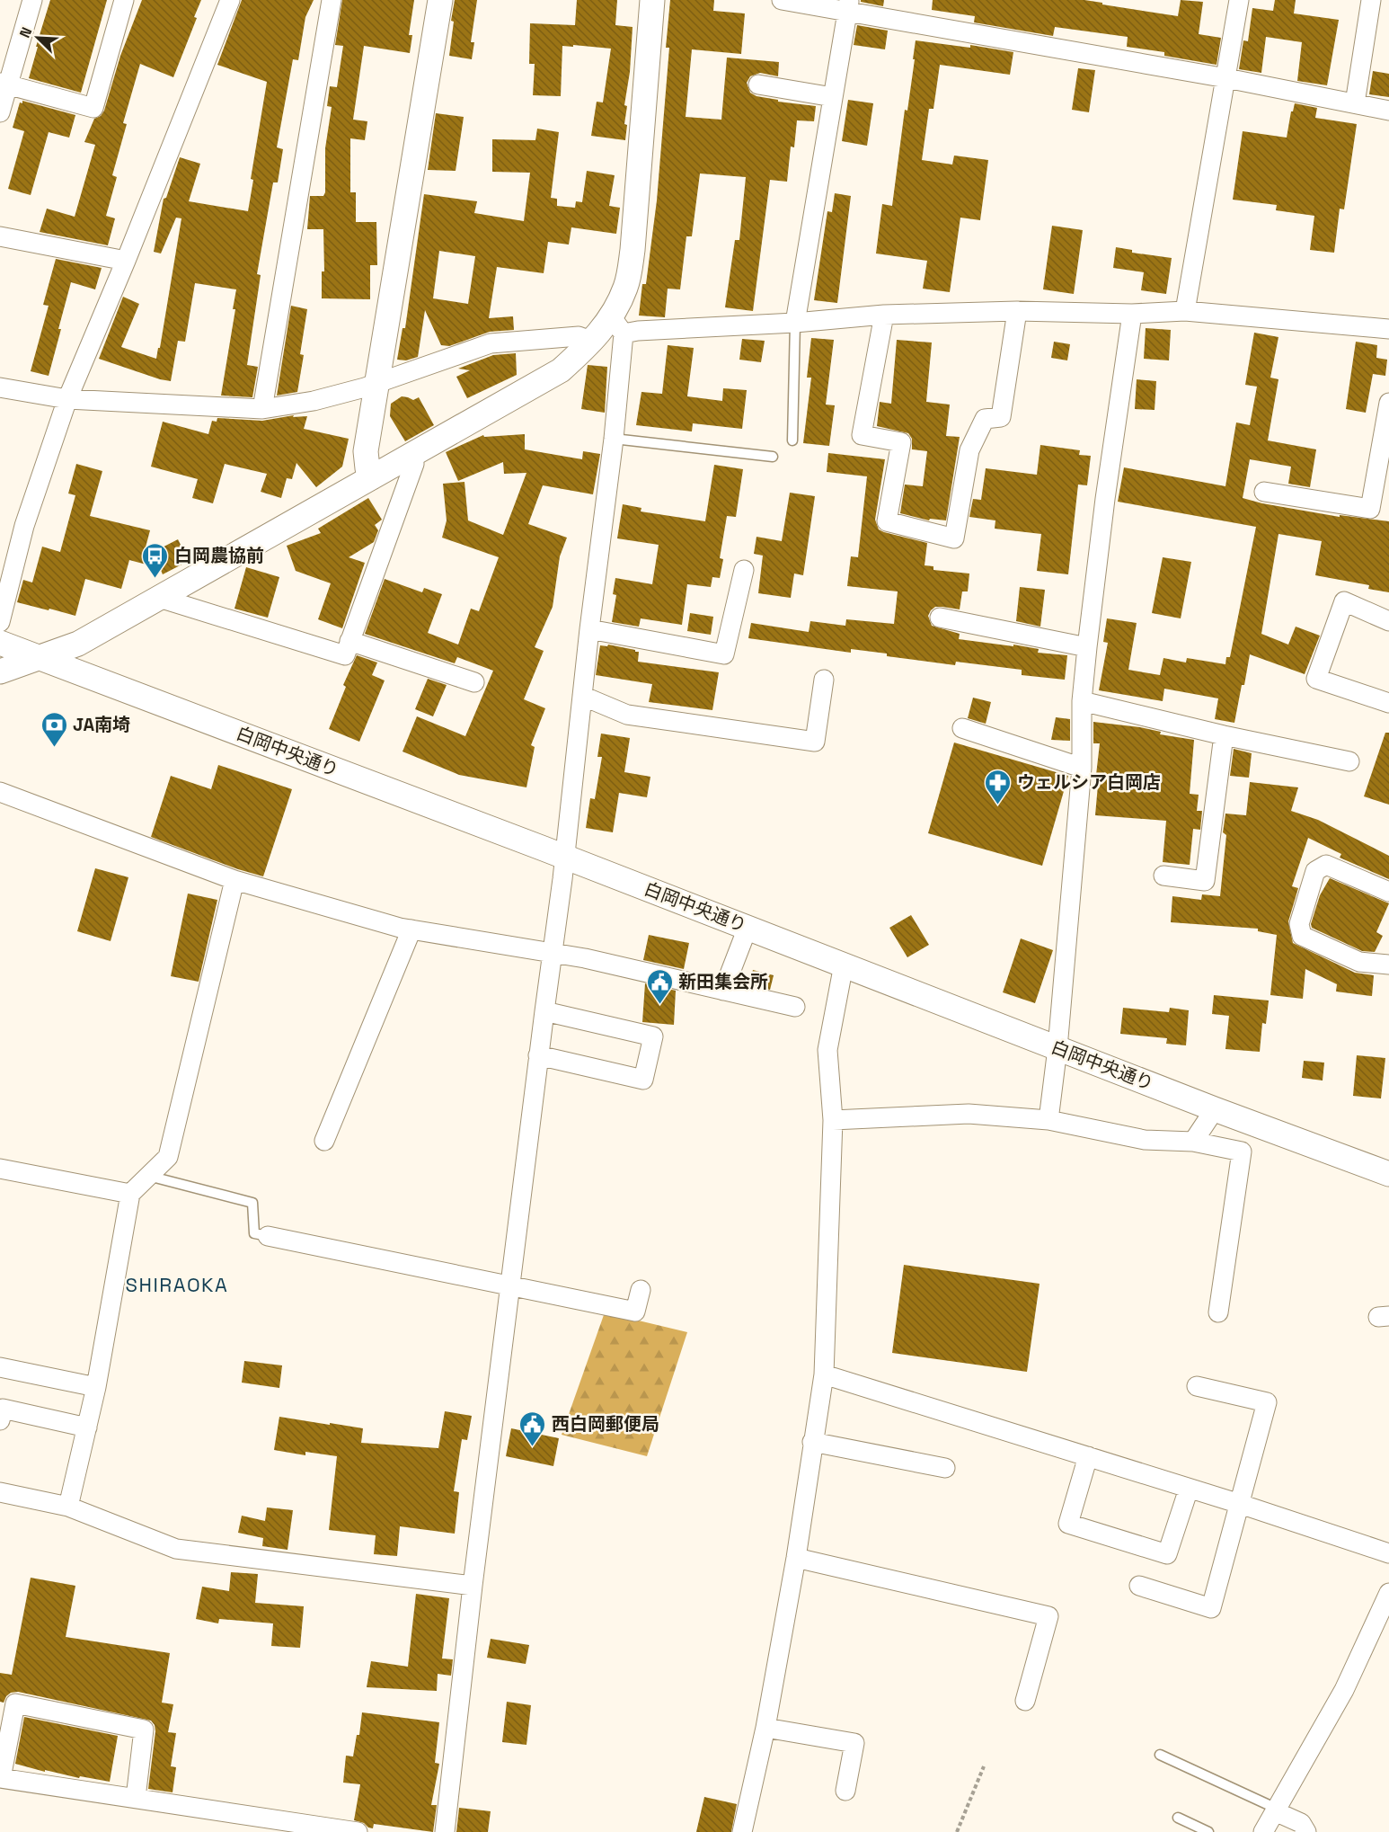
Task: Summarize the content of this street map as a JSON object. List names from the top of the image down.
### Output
{
  "streets": {
    "street": ["白岡中央通り"]
  },
  "districts": ["SHIRAOKA"],
  "places": {
    "bus stop": ["白岡農協前"],
    "bank": ["JA南埼"],
    "pharmacy": ["ウェルシア白岡店"],
    "public building": ["新田集会所", "西白岡郵便局"]
  },
  "north": "top left"
}
